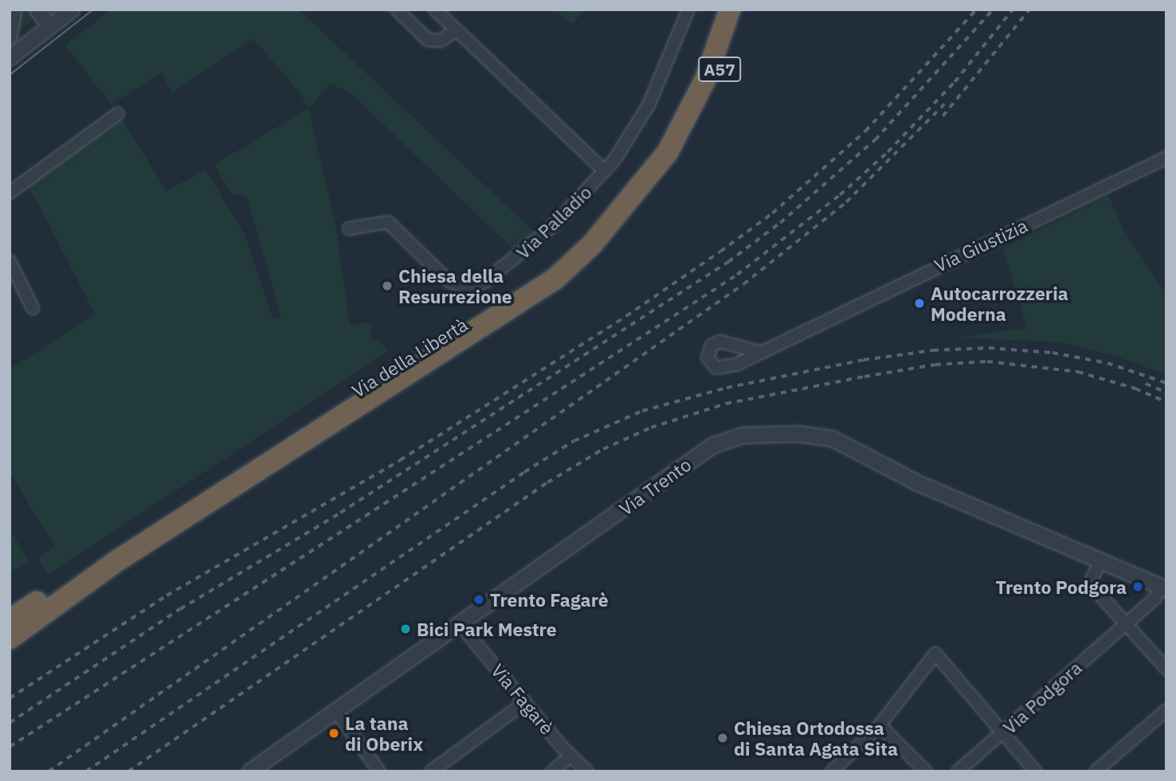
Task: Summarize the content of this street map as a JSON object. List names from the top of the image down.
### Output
{
  "streets": {
    "highway": ["A57", "Via della Libertà"],
    "street": [
      "Via Palladio",
      "Via Giustizia",
      "Via Trento",
      "Via Podgora",
      "Via Fagarè"
    ]
  },
  "crossings": [
    ["A57", "Via della Libertà"],
    ["Via Trento", "Via Podgora"],
    ["Via Trento", "Via Fagarè"]
  ],
  "places": [
    "Chiesa della Resurrezione",
    "Autocarrozzeria Moderna",
    "Trento Podgora",
    "Trento Fagarè",
    "Bici Park Mestre",
    "La tana di Oberix",
    "Chiesa Ortodossa di Santa Agata Sita"
  ]
}
